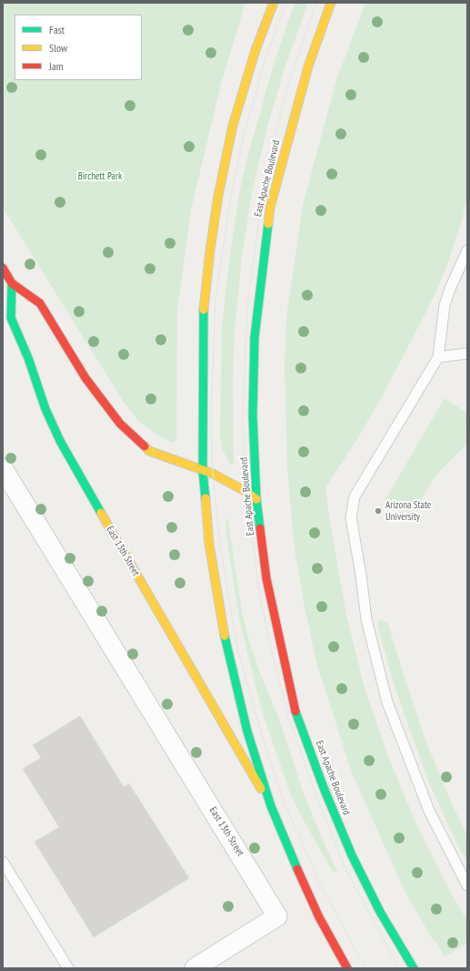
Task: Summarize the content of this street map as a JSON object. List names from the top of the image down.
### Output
{
  "streets": {
    "main road": ["East Apache Boulevard", "East 13th Street"]
  },
  "parks": ["Birchett Park"],
  "places": ["Arizona State University"],
  "legend": ["Fast", "Slow", "Jam"]
}
